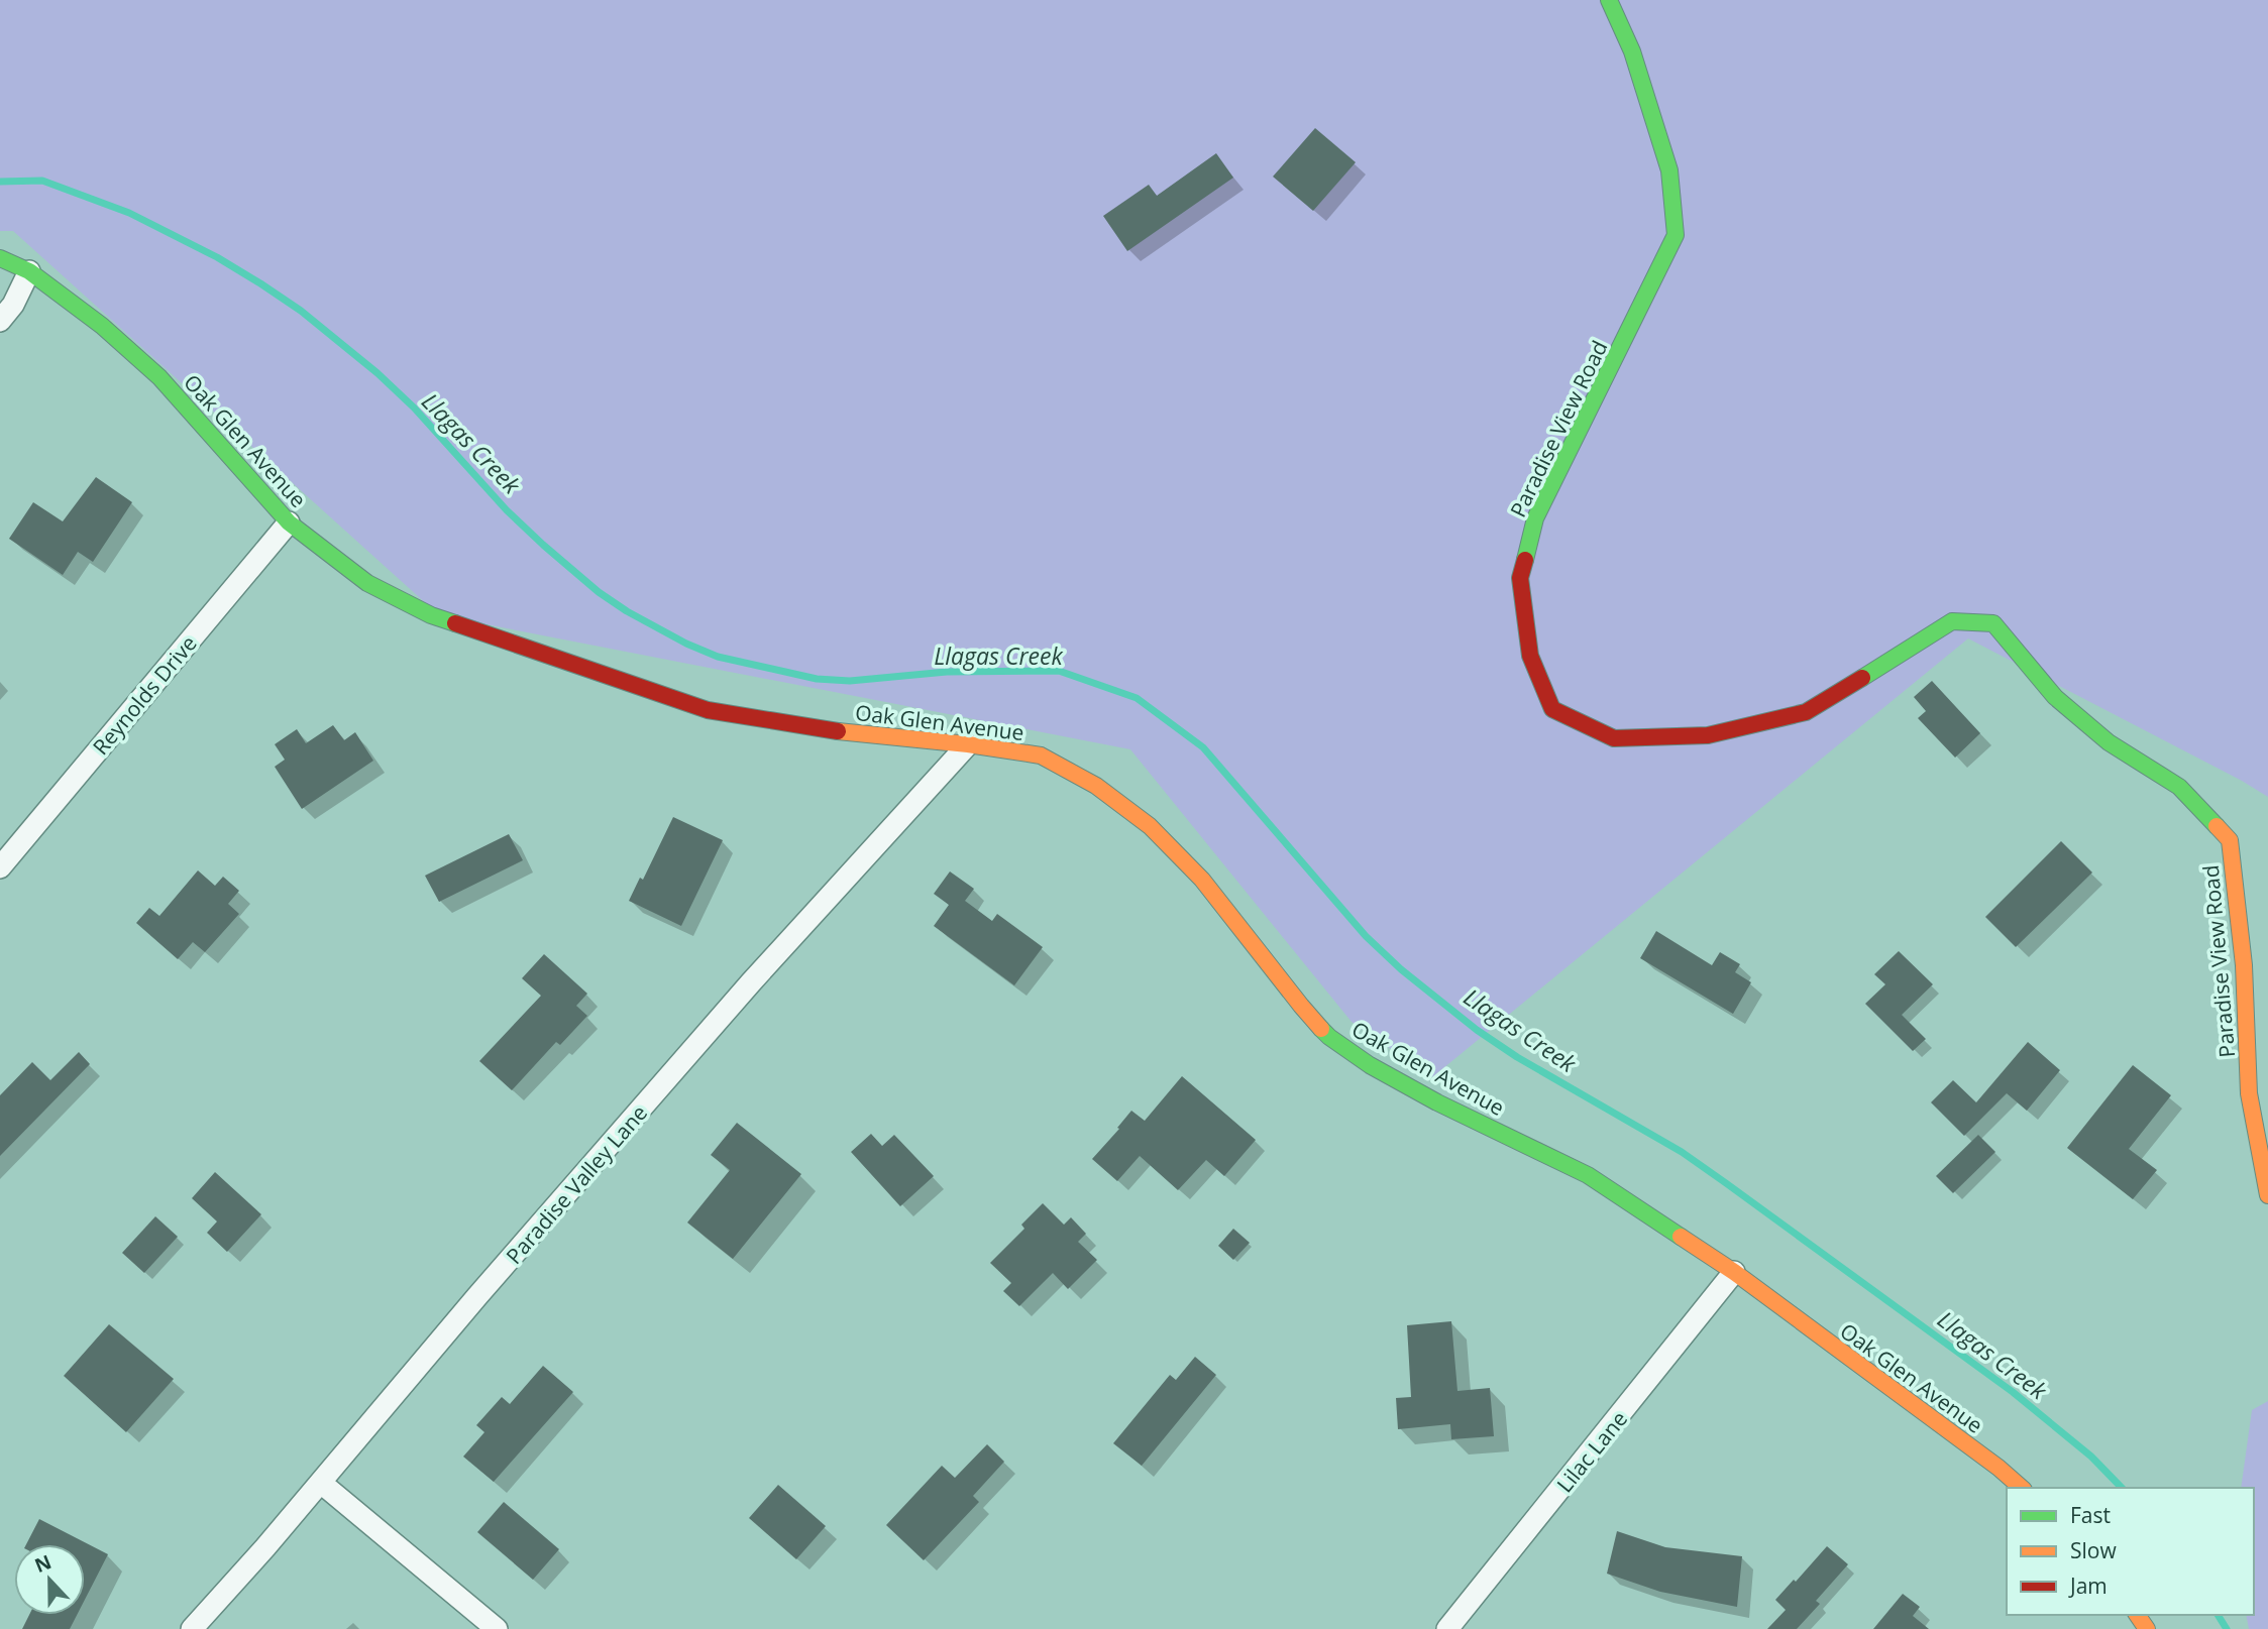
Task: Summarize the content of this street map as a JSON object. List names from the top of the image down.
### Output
{
  "streets": {
    "street": [
      "Paradise View Road",
      "Oak Glen Avenue",
      "Reynolds Drive",
      "Paradise Valley Lane",
      "Lilac Lane"
    ]
  },
  "crossings": [
    ["Oak Glen Avenue", "Reynolds Drive"],
    ["Oak Glen Avenue", "Paradise Valley Lane"],
    ["Oak Glen Avenue", "Lilac Lane"]
  ],
  "water": ["Llagas Creek"],
  "legend": ["Fast", "Slow", "Jam"],
  "north": "top"
}
